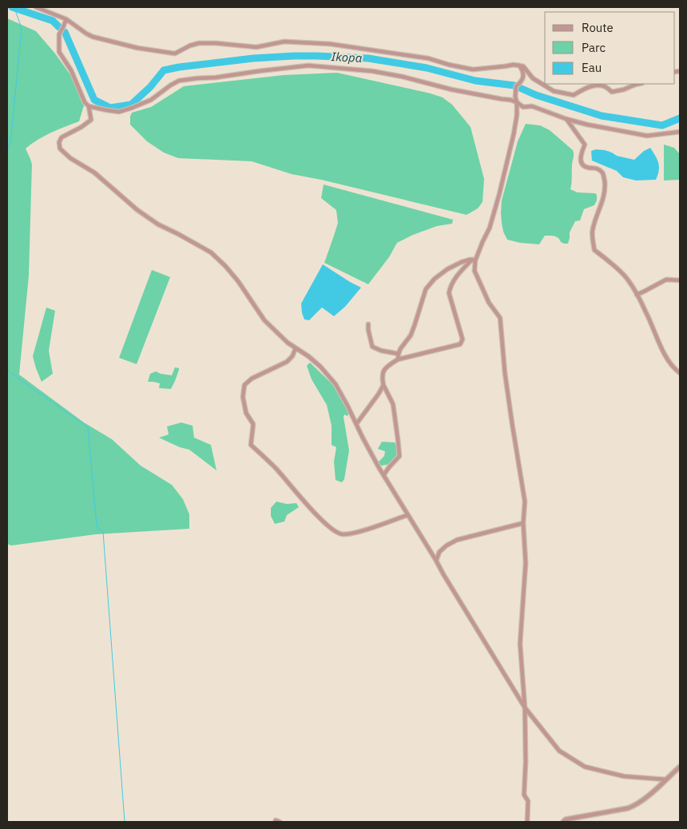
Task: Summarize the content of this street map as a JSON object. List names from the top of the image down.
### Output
{
  "water": ["Ikopa"],
  "legend": ["Route", "Parc", "Eau"]
}
